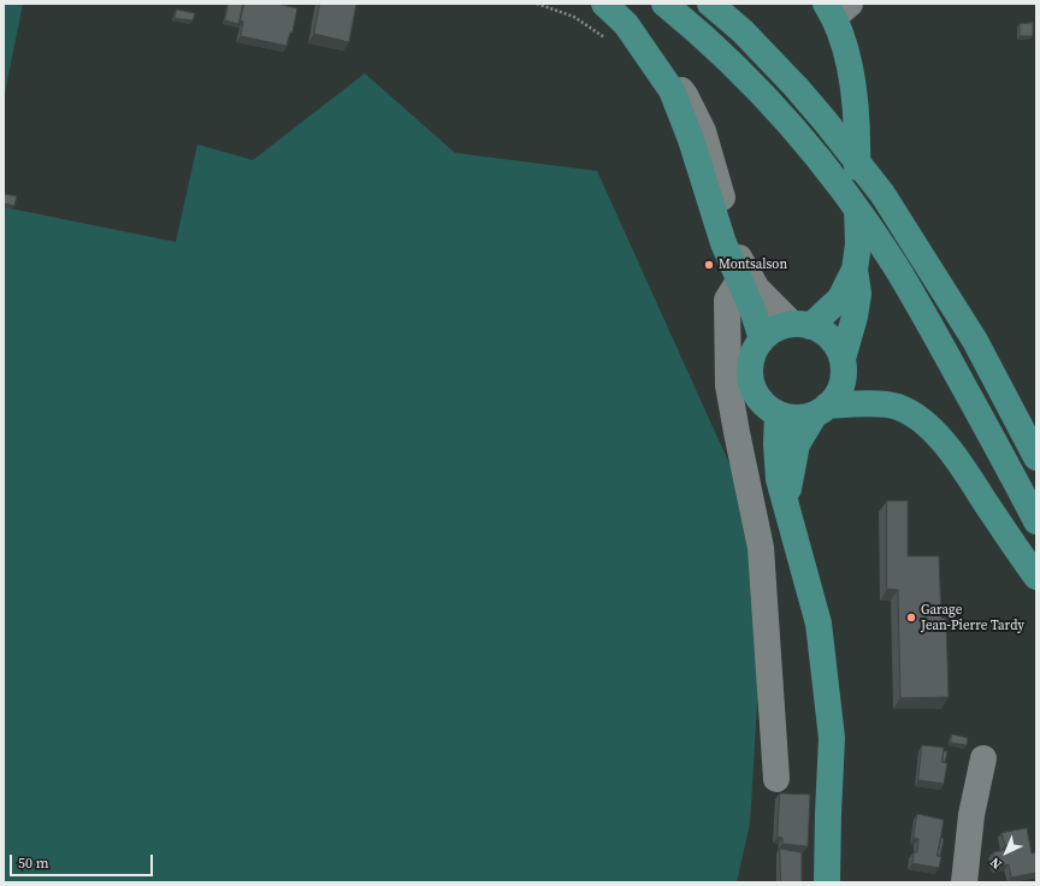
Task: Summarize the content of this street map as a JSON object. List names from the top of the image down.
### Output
{
  "places": ["Montsalson", "Garage Jean-Pierre Tardy"],
  "scale_bar": "50 m",
  "north": "bottom left"
}
